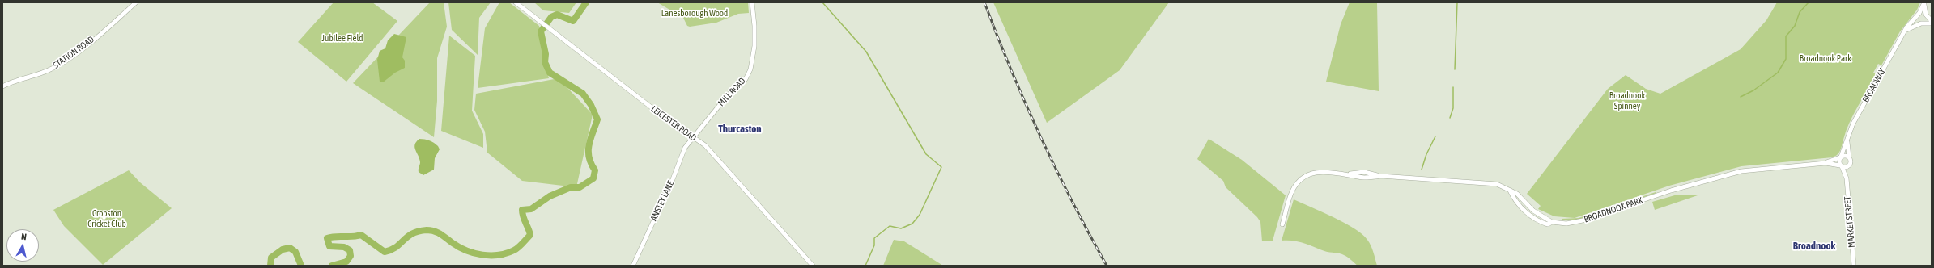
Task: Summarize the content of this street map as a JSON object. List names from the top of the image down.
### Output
{
  "streets": {
    "street": [
      "STATION ROAD",
      "BROADWAY",
      "MILL ROAD",
      "LEICESTER ROAD",
      "ANSTEY LANE",
      "BROADNOOK PARK",
      "MARKET STREET"
    ]
  },
  "crossings": [
    ["BROADWAY", "BROADNOOK PARK"],
    ["BROADWAY", "MARKET STREET"],
    ["MILL ROAD", "LEICESTER ROAD"],
    ["MILL ROAD", "ANSTEY LANE"],
    ["LEICESTER ROAD", "ANSTEY LANE"],
    ["BROADNOOK PARK", "MARKET STREET"]
  ],
  "districts": ["Thurcaston", "Broadnook"],
  "parks": [
    "Lanesborough Wood",
    "Jubilee Field",
    "Broadnook Park",
    "Broadnook Spinney",
    "Cropston Cricket Club"
  ],
  "north": "top"
}
